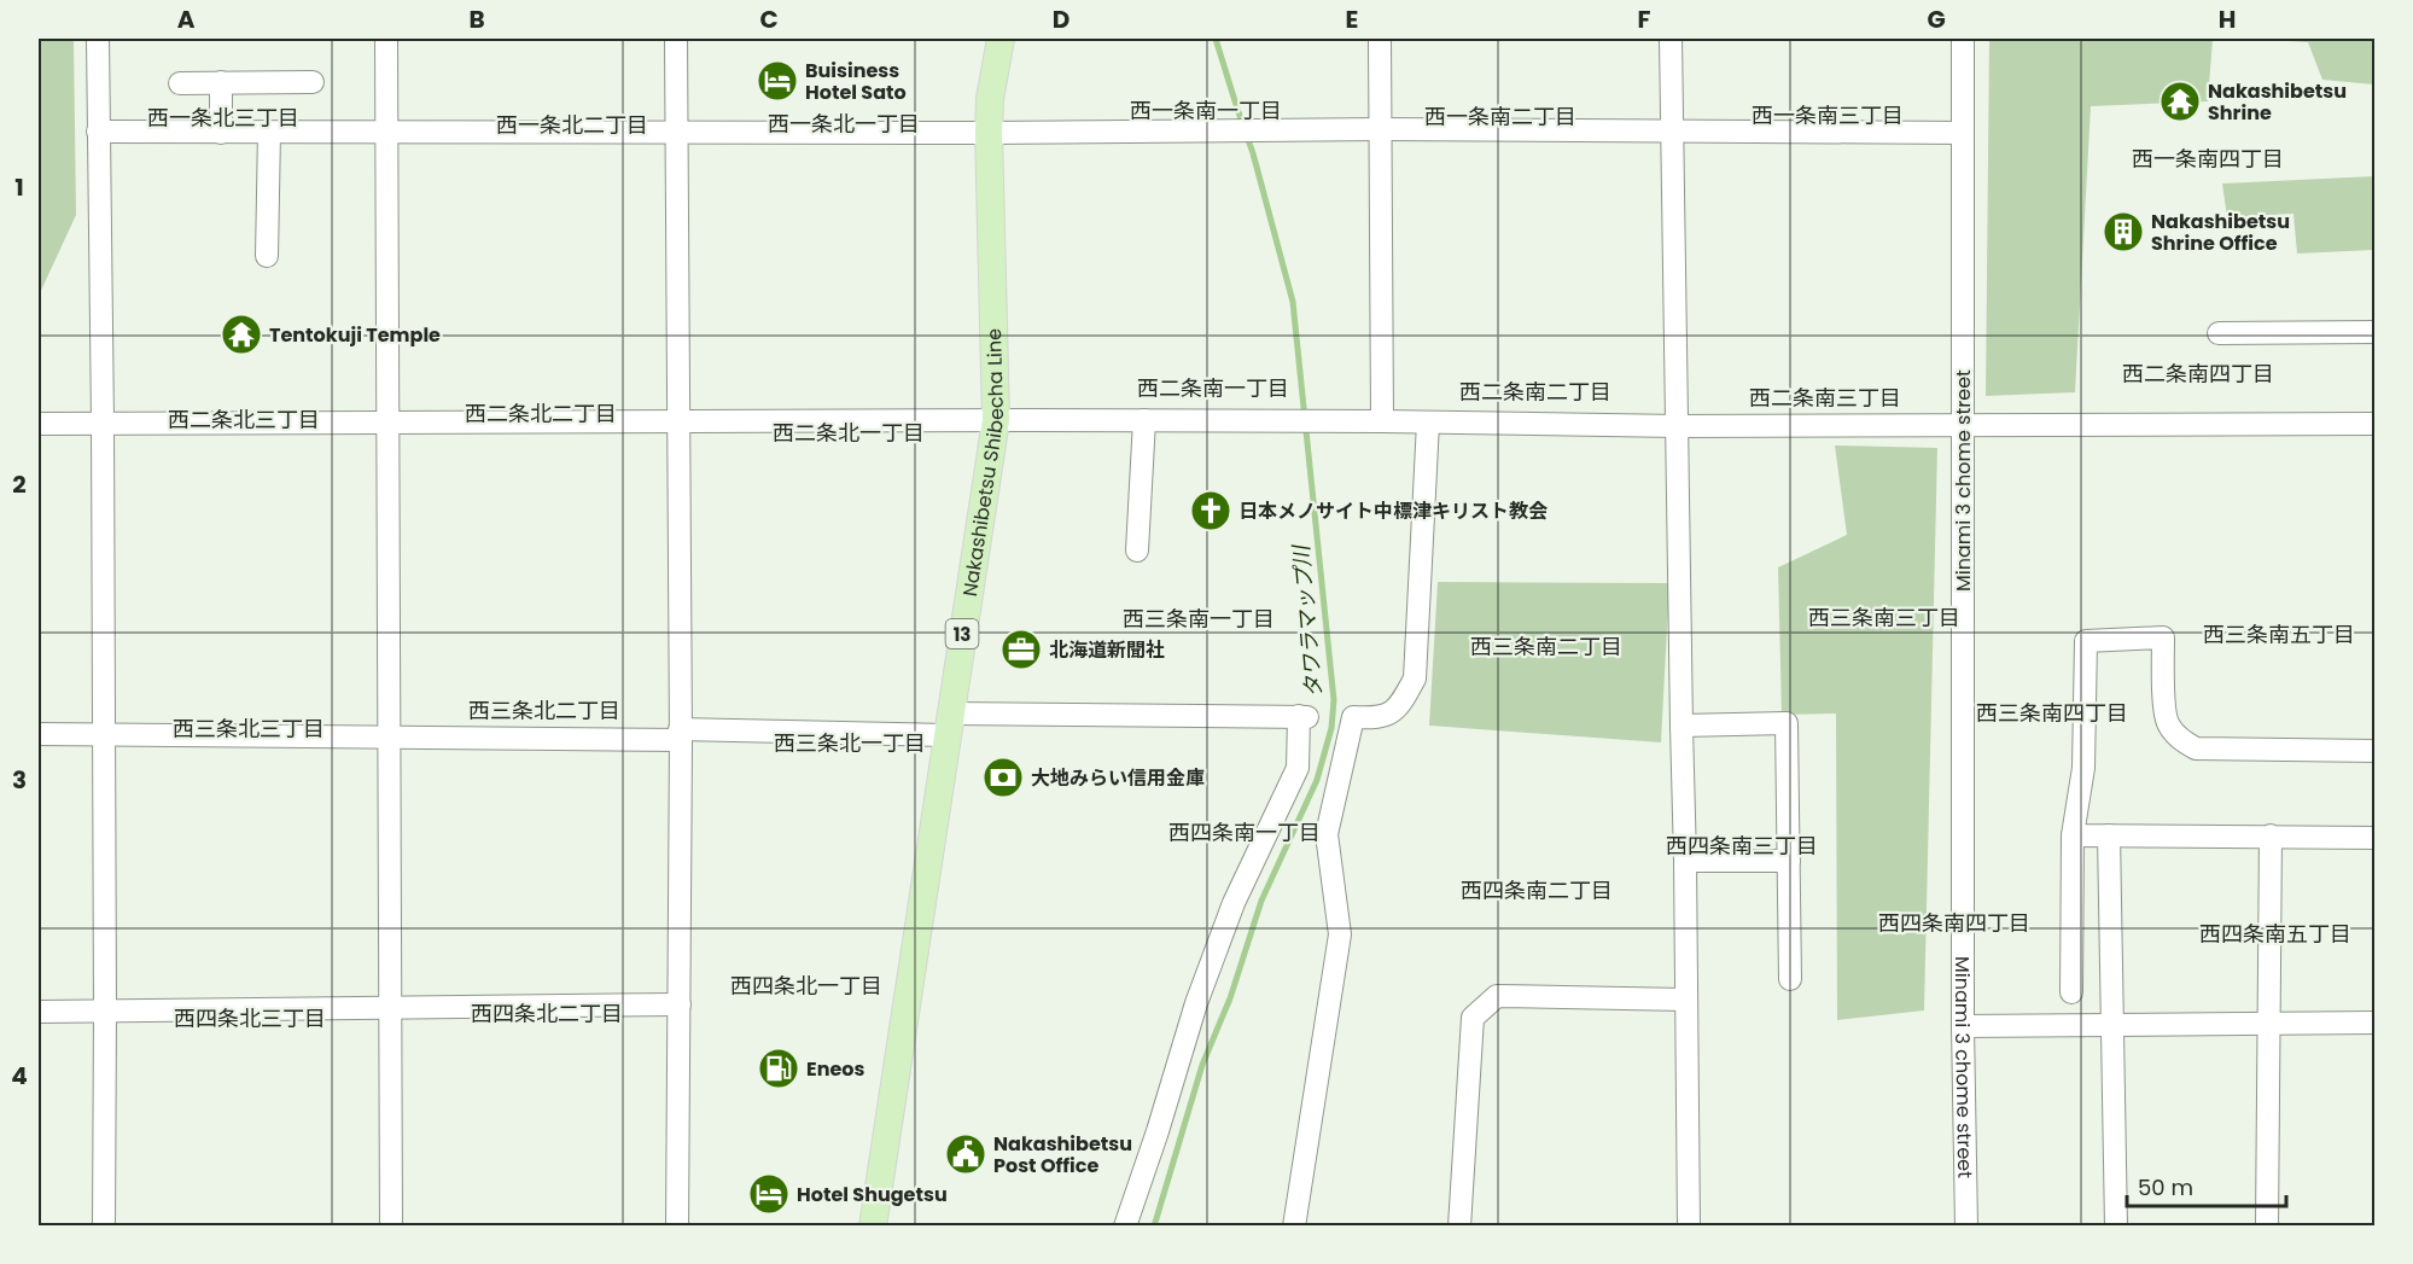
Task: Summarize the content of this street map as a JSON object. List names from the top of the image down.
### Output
{
  "streets": {
    "main road": ["Nakashibetsu Shibecha Line", "13"],
    "street": ["Minami 3 chome street"]
  },
  "districts": [
    "西一条南一丁目",
    "西一条南三丁目",
    "西一条南二丁目",
    "西一条北三丁目",
    "西一条北一丁目",
    "西一条北二丁目",
    "西一条南四丁目",
    "西二条南四丁目",
    "西二条南一丁目",
    "西二条南二丁目",
    "西二条南三丁目",
    "西二条北二丁目",
    "西二条北三丁目",
    "西二条北一丁目",
    "西三条南三丁目",
    "西三条南一丁目",
    "西三条南五丁目",
    "西三条南二丁目",
    "西三条北二丁目",
    "西三条南四丁目",
    "西三条北三丁目",
    "西三条北一丁目",
    "西四条南一丁目",
    "西四条南三丁目",
    "西四条南二丁目",
    "西四条南四丁目",
    "西四条南五丁目",
    "西四条北一丁目",
    "西四条北二丁目",
    "西四条北三丁目"
  ],
  "water": ["タワラマップ川"],
  "places": {
    "hotel": ["Buisiness Hotel Sato", "Hotel Shugetsu"],
    "temple": ["Nakashibetsu Shrine", "Tentokuji Temple"],
    "building": ["Nakashibetsu Shrine Office"],
    "church": ["日本メノサイト中標津キリスト教会"],
    "office": ["北海道新聞社"],
    "bank": ["大地みらい信用金庫"],
    "fuel station": ["Eneos"],
    "public building": ["Nakashibetsu Post Office"]
  },
  "scale_bar": "50 m",
  "grid": {
    "columns": [
      "A",
      "B",
      "C",
      "D",
      "E",
      "F",
      "G",
      "H"
    ],
    "rows": [
      "1",
      "2",
      "3",
      "4"
    ]
  }
}
